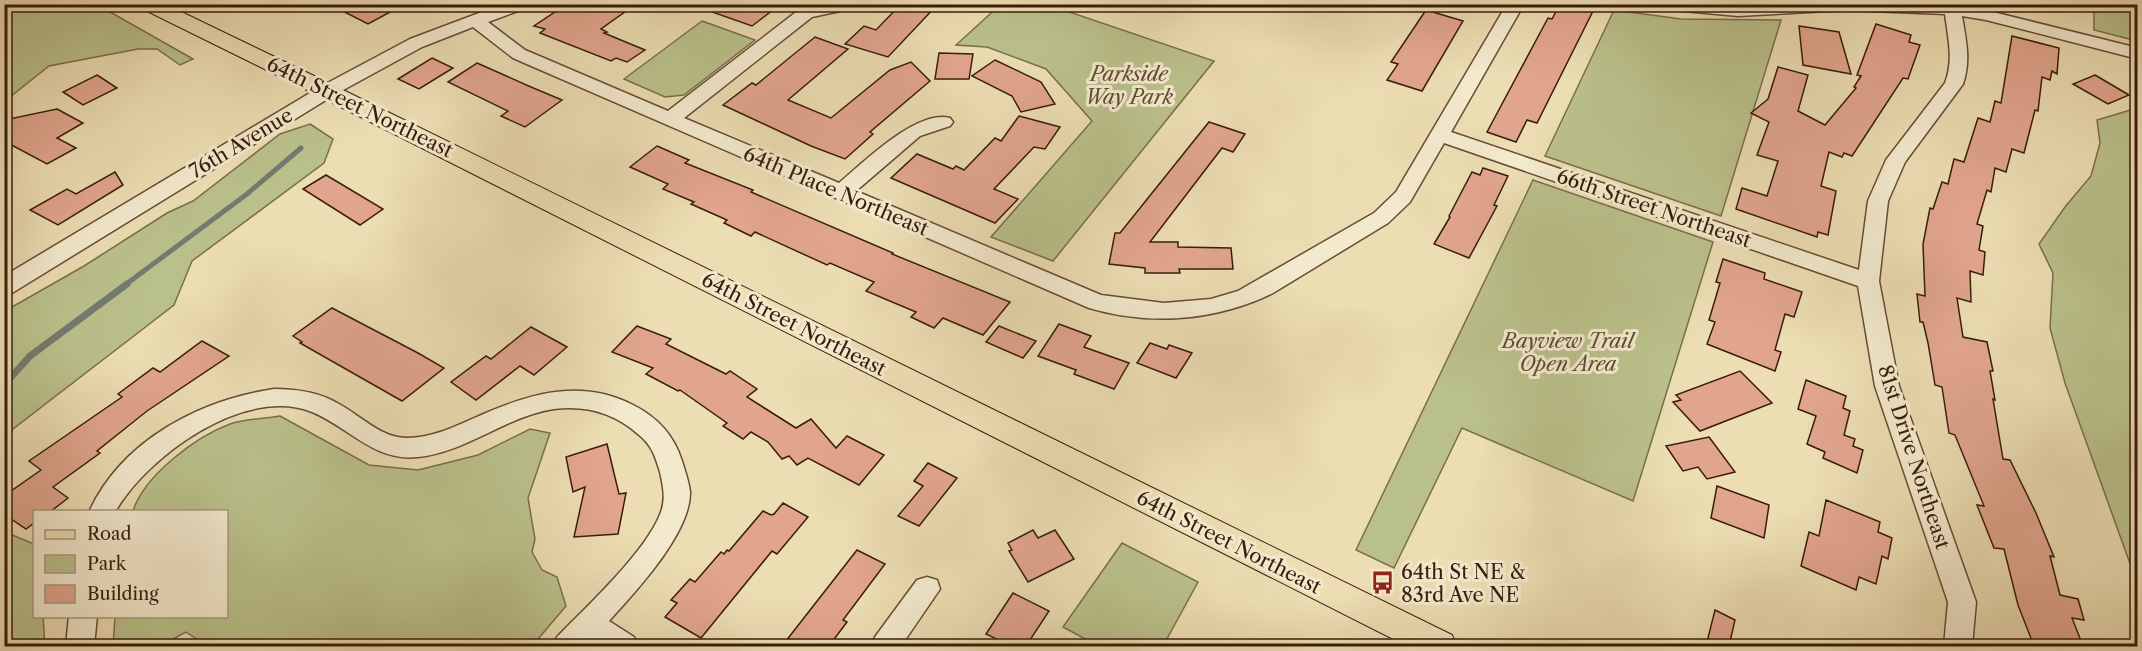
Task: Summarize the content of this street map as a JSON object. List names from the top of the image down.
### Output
{
  "streets": {
    "main road": ["64th Street Northeast"],
    "street": [
      "76th Avenue",
      "64th Place Northeast",
      "66th Street Northeast",
      "81st Drive Northeast"
    ]
  },
  "crossings": [
    ["64th Street Northeast", "76th Avenue"],
    ["76th Avenue", "64th Place Northeast"],
    ["64th Place Northeast", "66th Street Northeast"],
    ["66th Street Northeast", "81st Drive Northeast"]
  ],
  "parks": ["Parkside Way Park", "Bayview Trail Open Area"],
  "places": {
    "bus stop": ["64th St NE & 83rd Ave NE"]
  },
  "legend": ["Road", "Park", "Building"]
}
